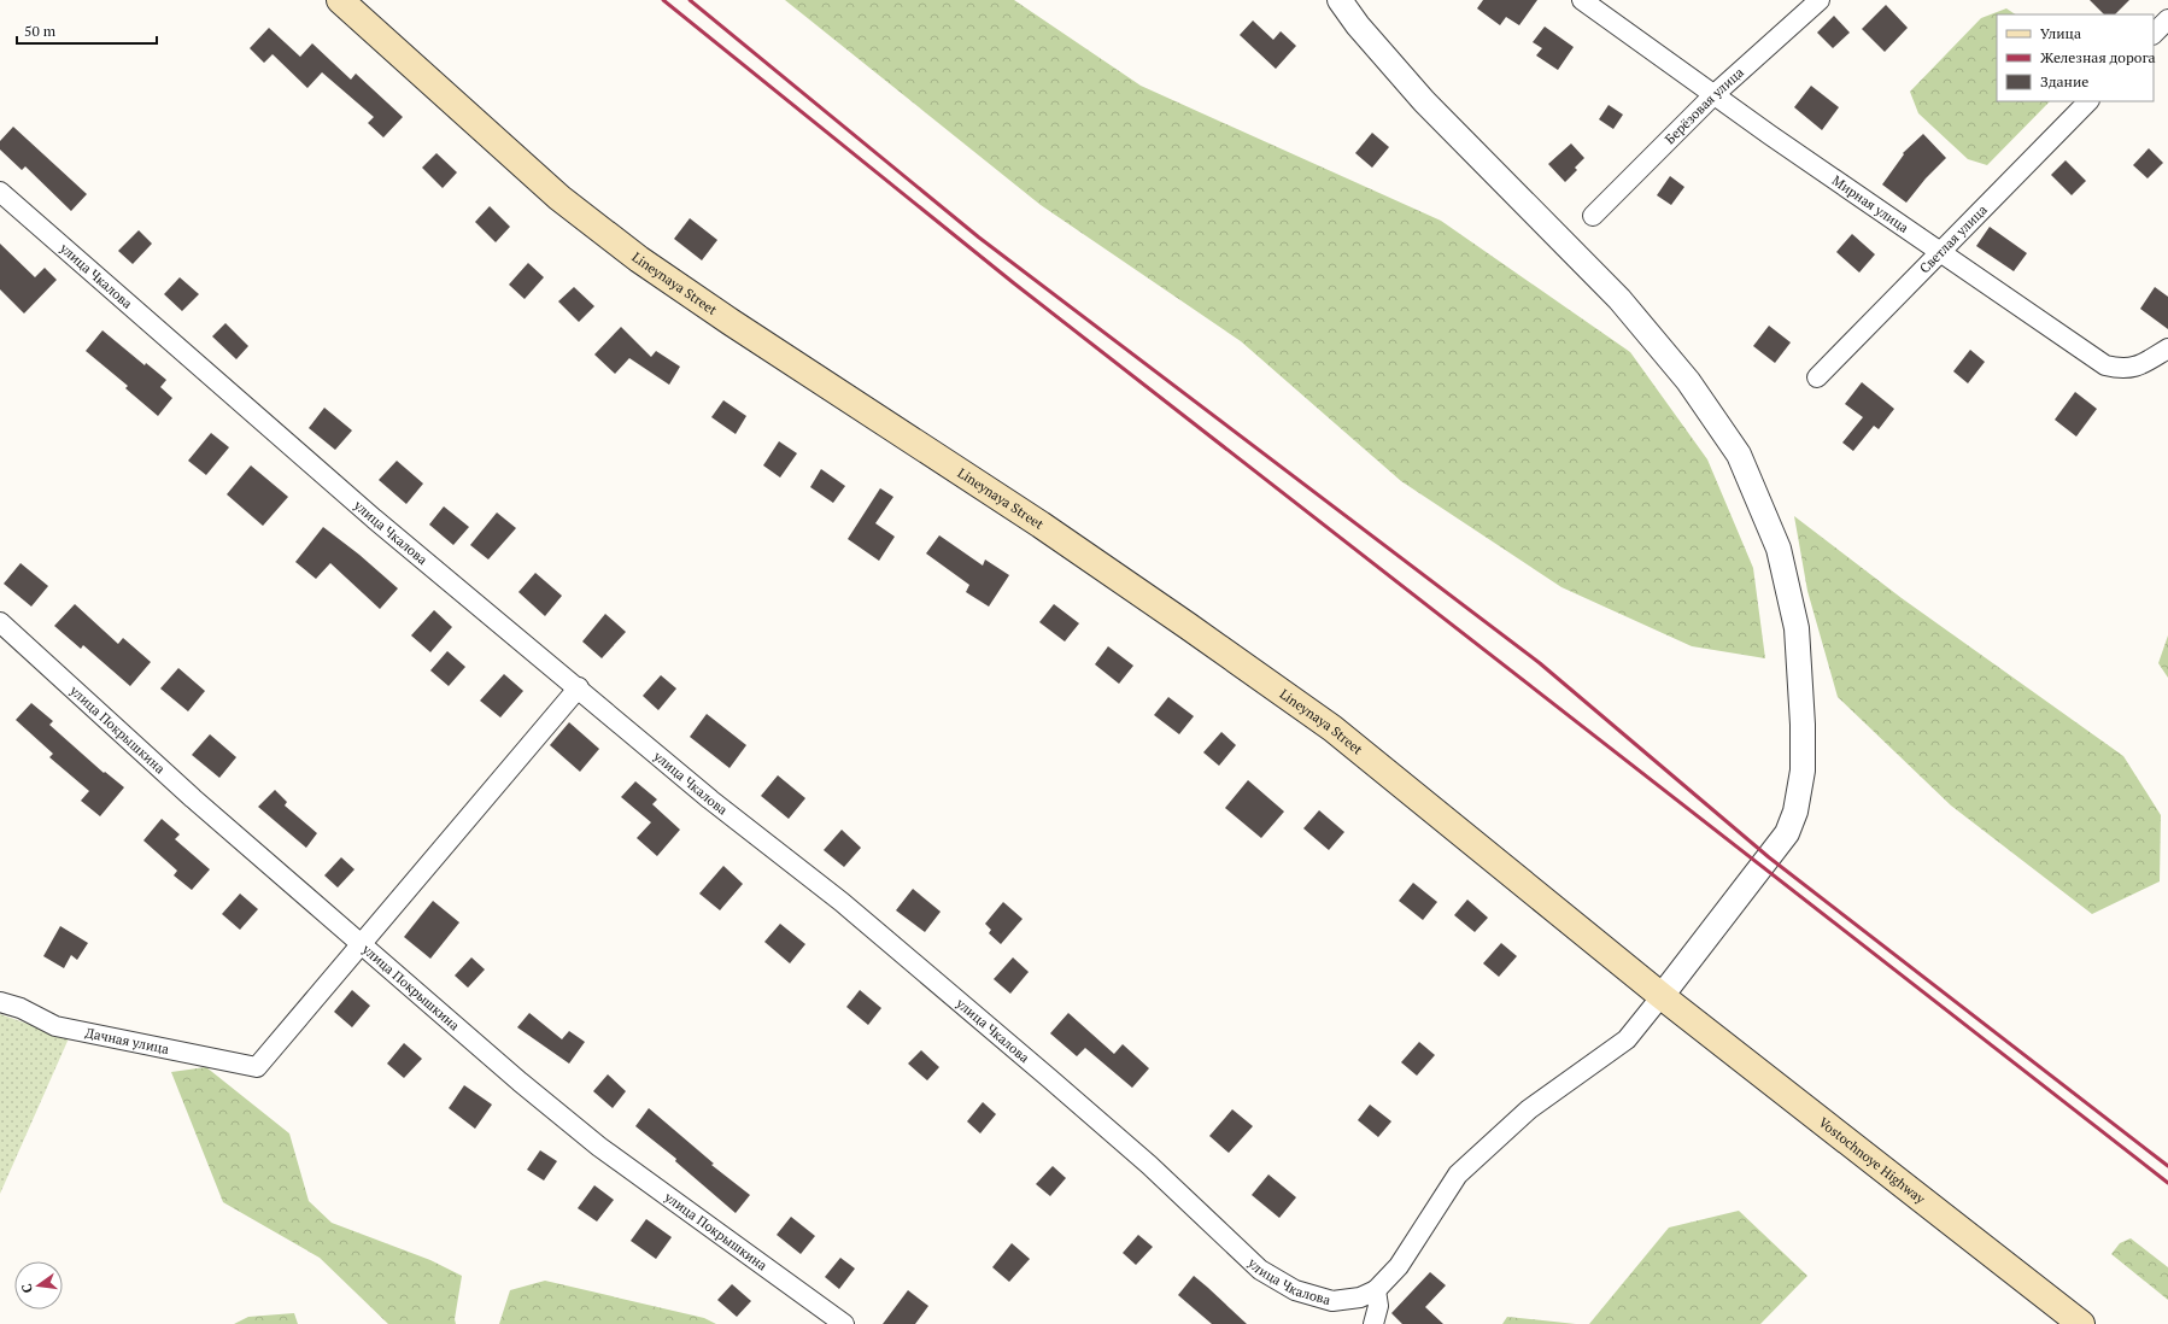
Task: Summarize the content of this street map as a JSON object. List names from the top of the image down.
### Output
{
  "streets": {
    "main road": ["Lineynaya Street", "Vostochnoye Highway"],
    "street": [
      "Берёзовая улица",
      "Мирная улица",
      "Светлая улица",
      "улица Чкалова",
      "улица Покрышкина",
      "Дачная улица"
    ]
  },
  "crossings": [
    ["Берёзовая улица", "Мирная улица"],
    ["Мирная улица", "Светлая улица"],
    ["Lineynaya Street", "Vostochnoye Highway"],
    ["улица Покрышкина", "Дачная улица"]
  ],
  "legend": ["Улица", "Железная дорога", "Здание"],
  "scale_bar": "50 m",
  "north": "left"
}
